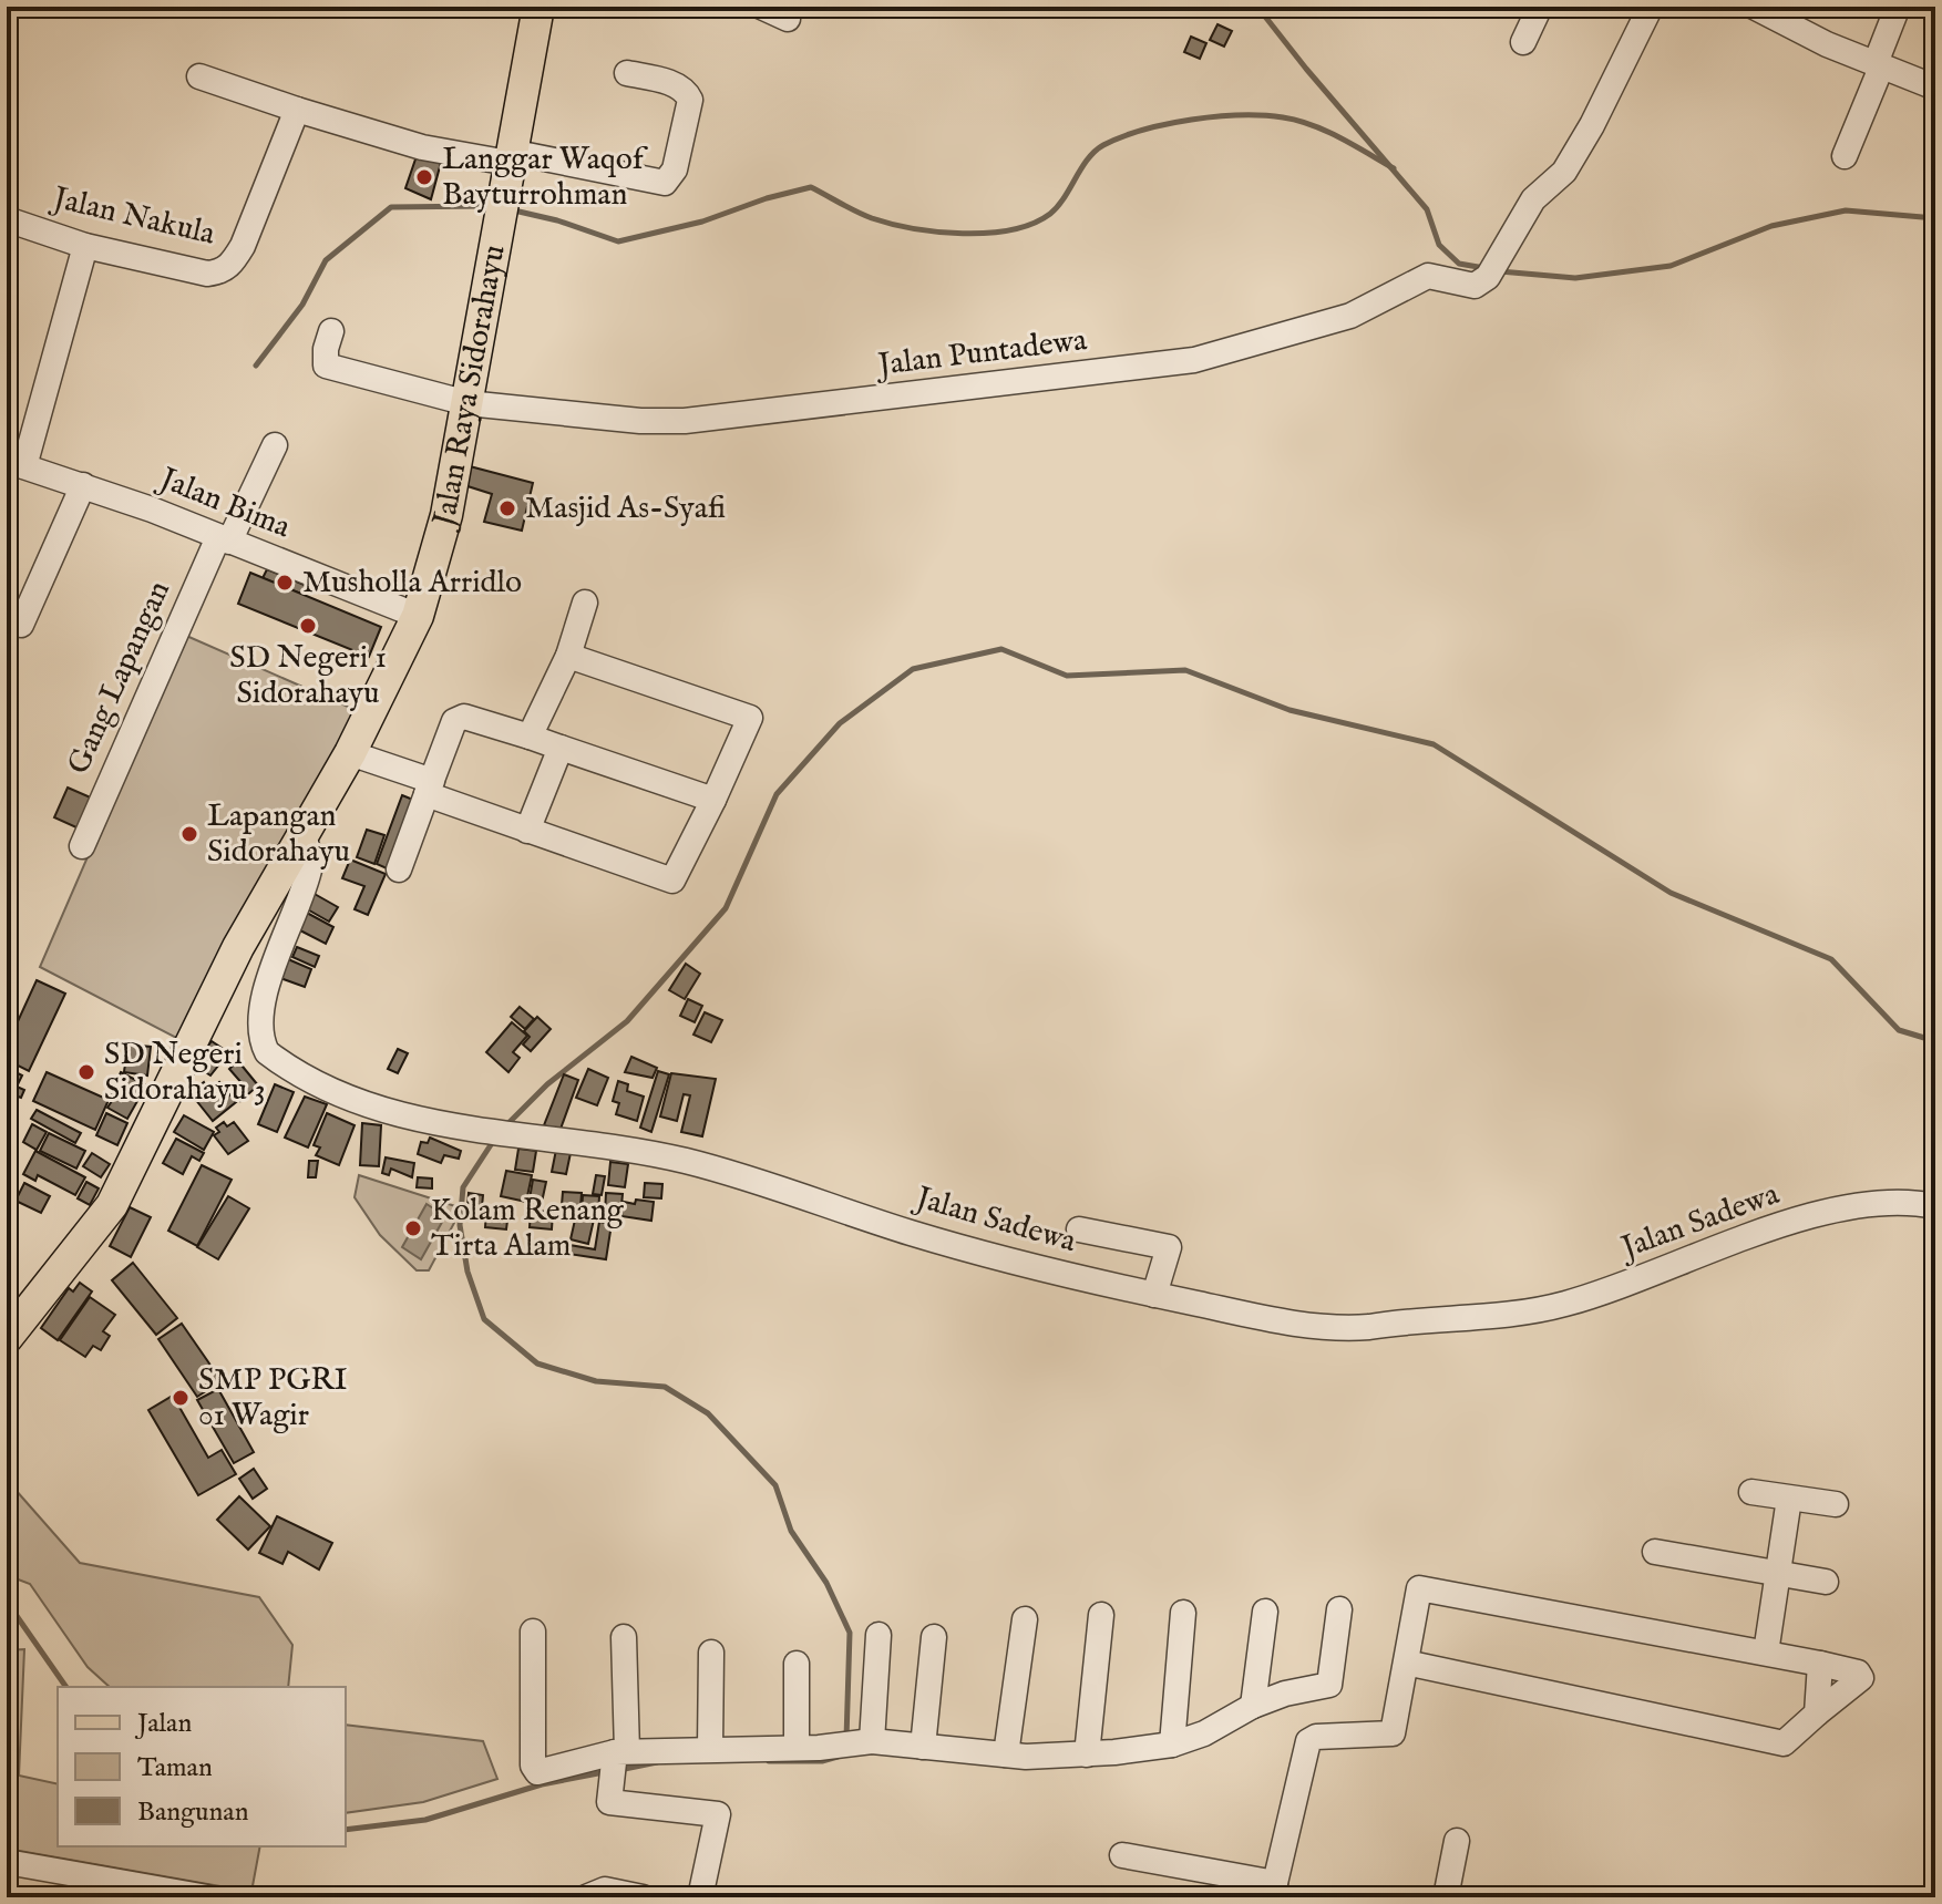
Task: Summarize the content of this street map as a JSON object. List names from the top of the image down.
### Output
{
  "streets": {
    "main road": ["Jalan Raya Sidorahayu"],
    "street": [
      "Jalan Nakula",
      "Jalan Puntadewa",
      "Jalan Bima",
      "Gang Lapangan",
      "Jalan Sadewa"
    ]
  },
  "crossings": [
    ["Jalan Puntadewa", "Jalan Raya Sidorahayu"],
    ["Jalan Raya Sidorahayu", "Jalan Bima"],
    ["Jalan Raya Sidorahayu", "Jalan Sadewa"],
    ["Jalan Bima", "Gang Lapangan"]
  ],
  "places": [
    "Langgar Waqof Bayturrohman",
    "Masjid As-Syafi",
    "Musholla Arridlo",
    "SD Negeri 1 Sidorahayu",
    "Lapangan Sidorahayu",
    "SD Negeri Sidorahayu 3",
    "Kolam Renang Tirta Alam",
    "SMP PGRI 01 Wagir"
  ],
  "legend": ["Jalan", "Taman", "Bangunan"]
}
